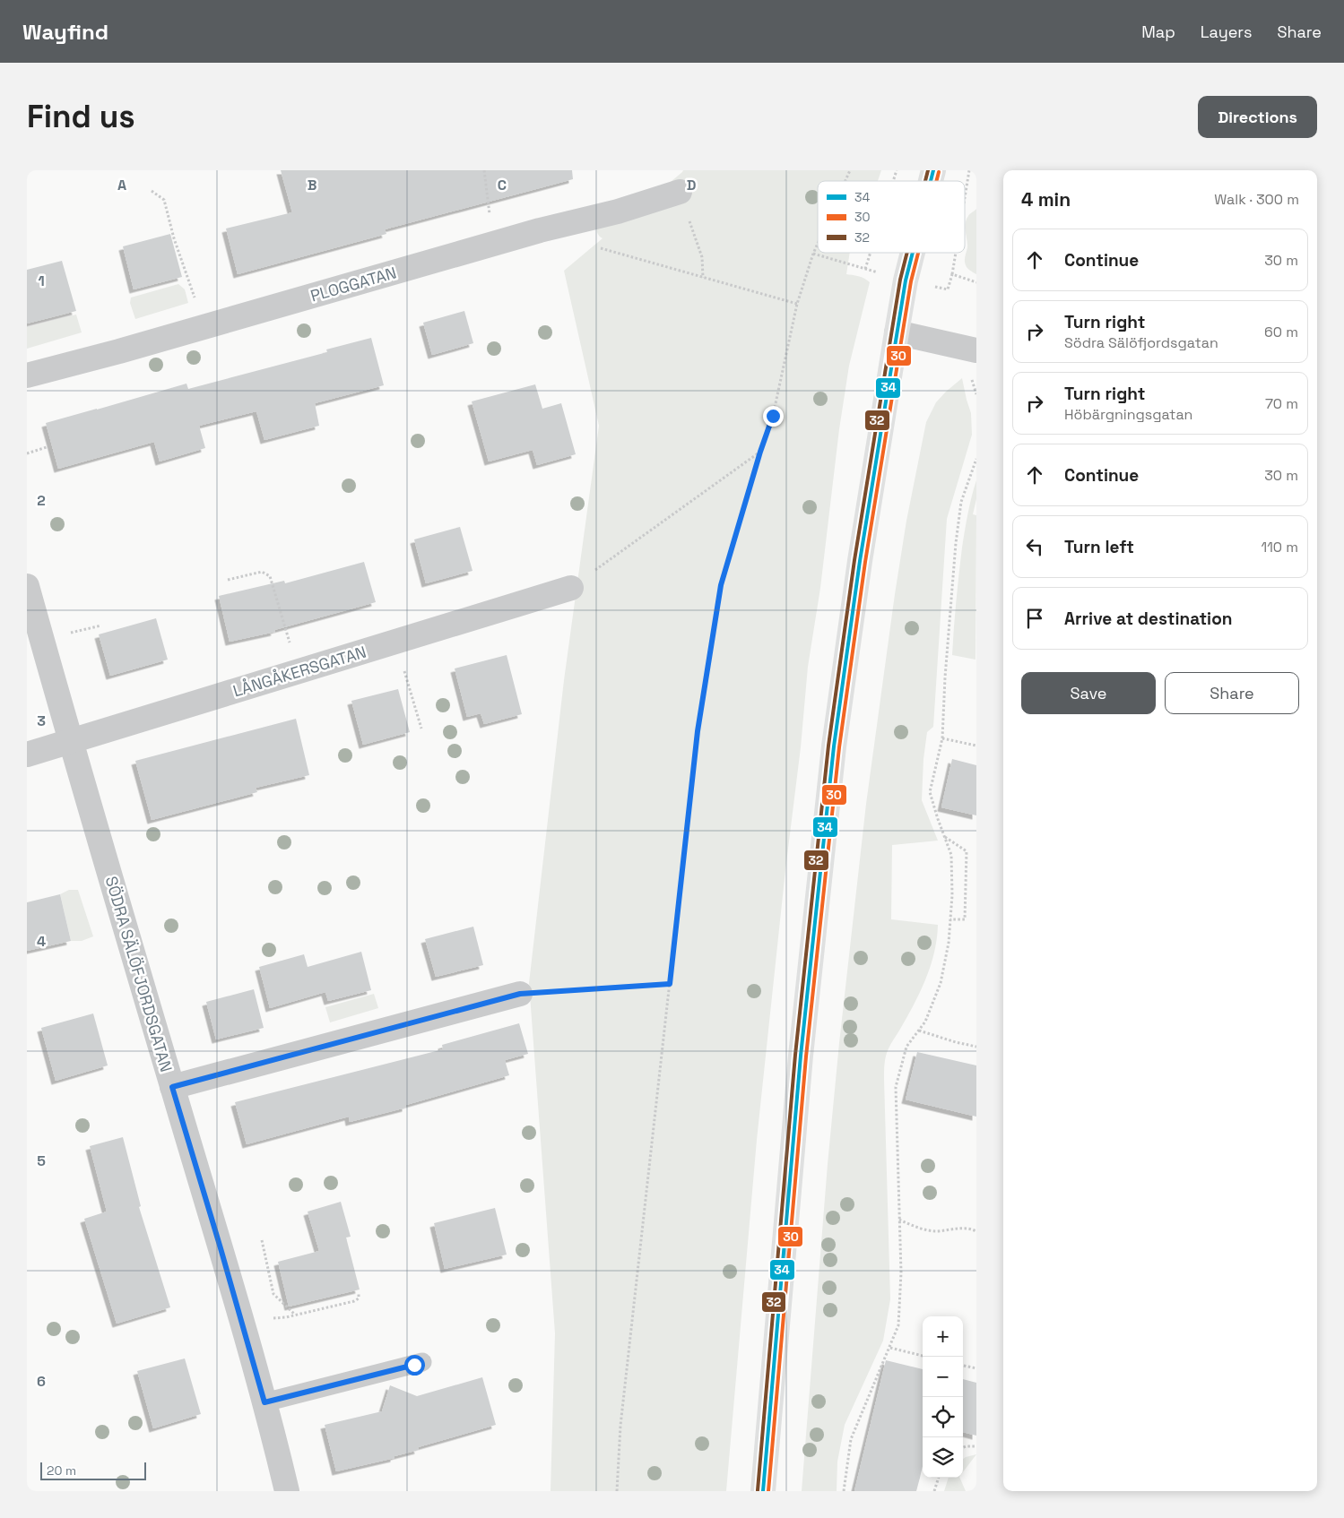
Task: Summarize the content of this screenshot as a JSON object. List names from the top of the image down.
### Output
{
  "streets": {
    "street": ["PLOGGATAN", "LÅNGÅKERSGATAN", "SÖDRA SÄLÖFJORDSGATAN"]
  },
  "crossings": [
    ["LÅNGÅKERSGATAN", "SÖDRA SÄLÖFJORDSGATAN"]
  ],
  "lines": ["transit line 34", "transit line 32", "transit line 30"],
  "legend": ["34", "30", "32"],
  "scale_bar": "20 m",
  "page": {
    "header": "Wayfind",
    "nav": ["Map", "Layers", "Share"],
    "buttons": [
      "Directions",
      ["Save", "Share"]
    ],
    "title": "Find us",
    "heading": ["4 min", "Walk · 300 m"],
    "list": [
      ["Continue", "30 m"],
      ["Turn right", "Södra Sälöfjordsgatan", "60 m"],
      ["Turn right", "Höbärgningsgatan", "70 m"],
      ["Continue", "30 m"],
      ["Turn left", "110 m"],
      "Arrive at destination"
    ],
    "map_buttons": ["+", "−"],
    "scale": "20 m"
  },
  "grid": {
    "columns": [
      "A",
      "B",
      "C",
      "D"
    ],
    "rows": [
      "1",
      "2",
      "3",
      "4",
      "5",
      "6"
    ]
  }
}
